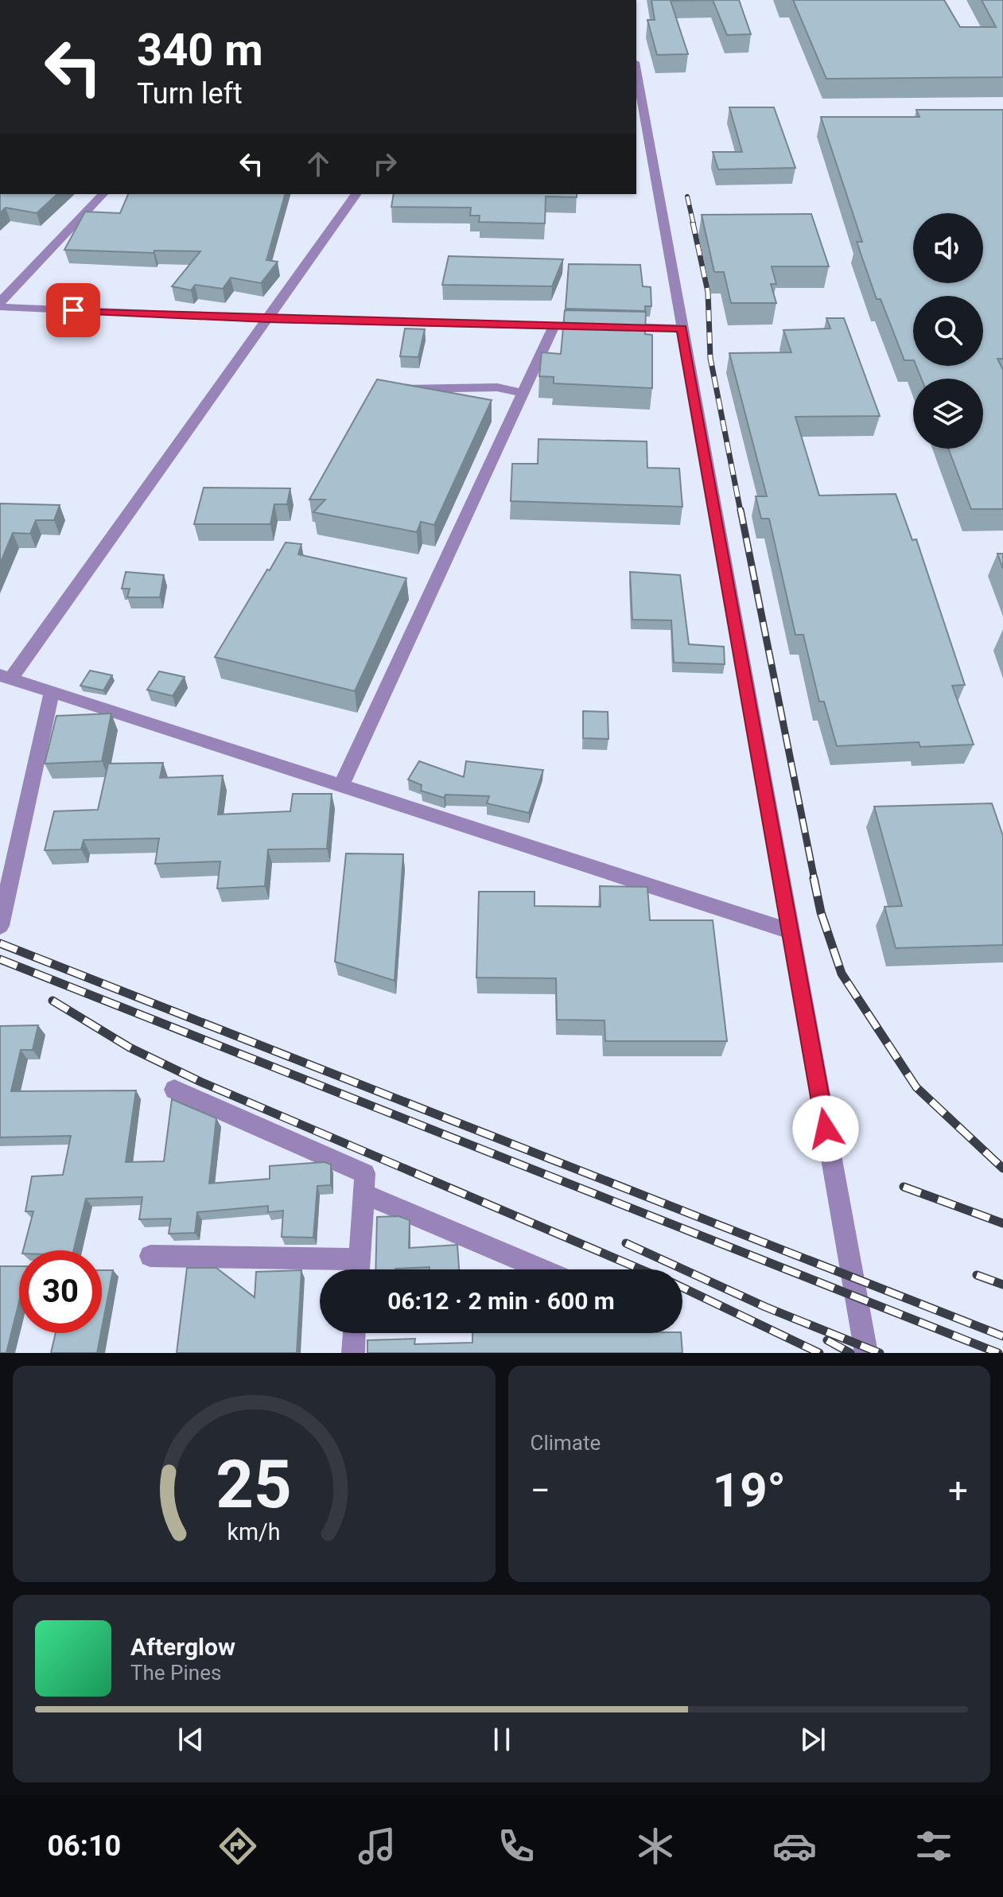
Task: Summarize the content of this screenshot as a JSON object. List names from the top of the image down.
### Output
{
  "page": {
    "turn": ["340 m", "Turn left"],
    "limit": "30",
    "trip": "06:12 · 2 min · 600 m",
    "tile": "Climate",
    "heat": ["−", "19°", "+"],
    "song": ["Afterglow", "The Pines"],
    "tabs": "06:10",
    "gauge": ["25", "km/h"]
  }
}
